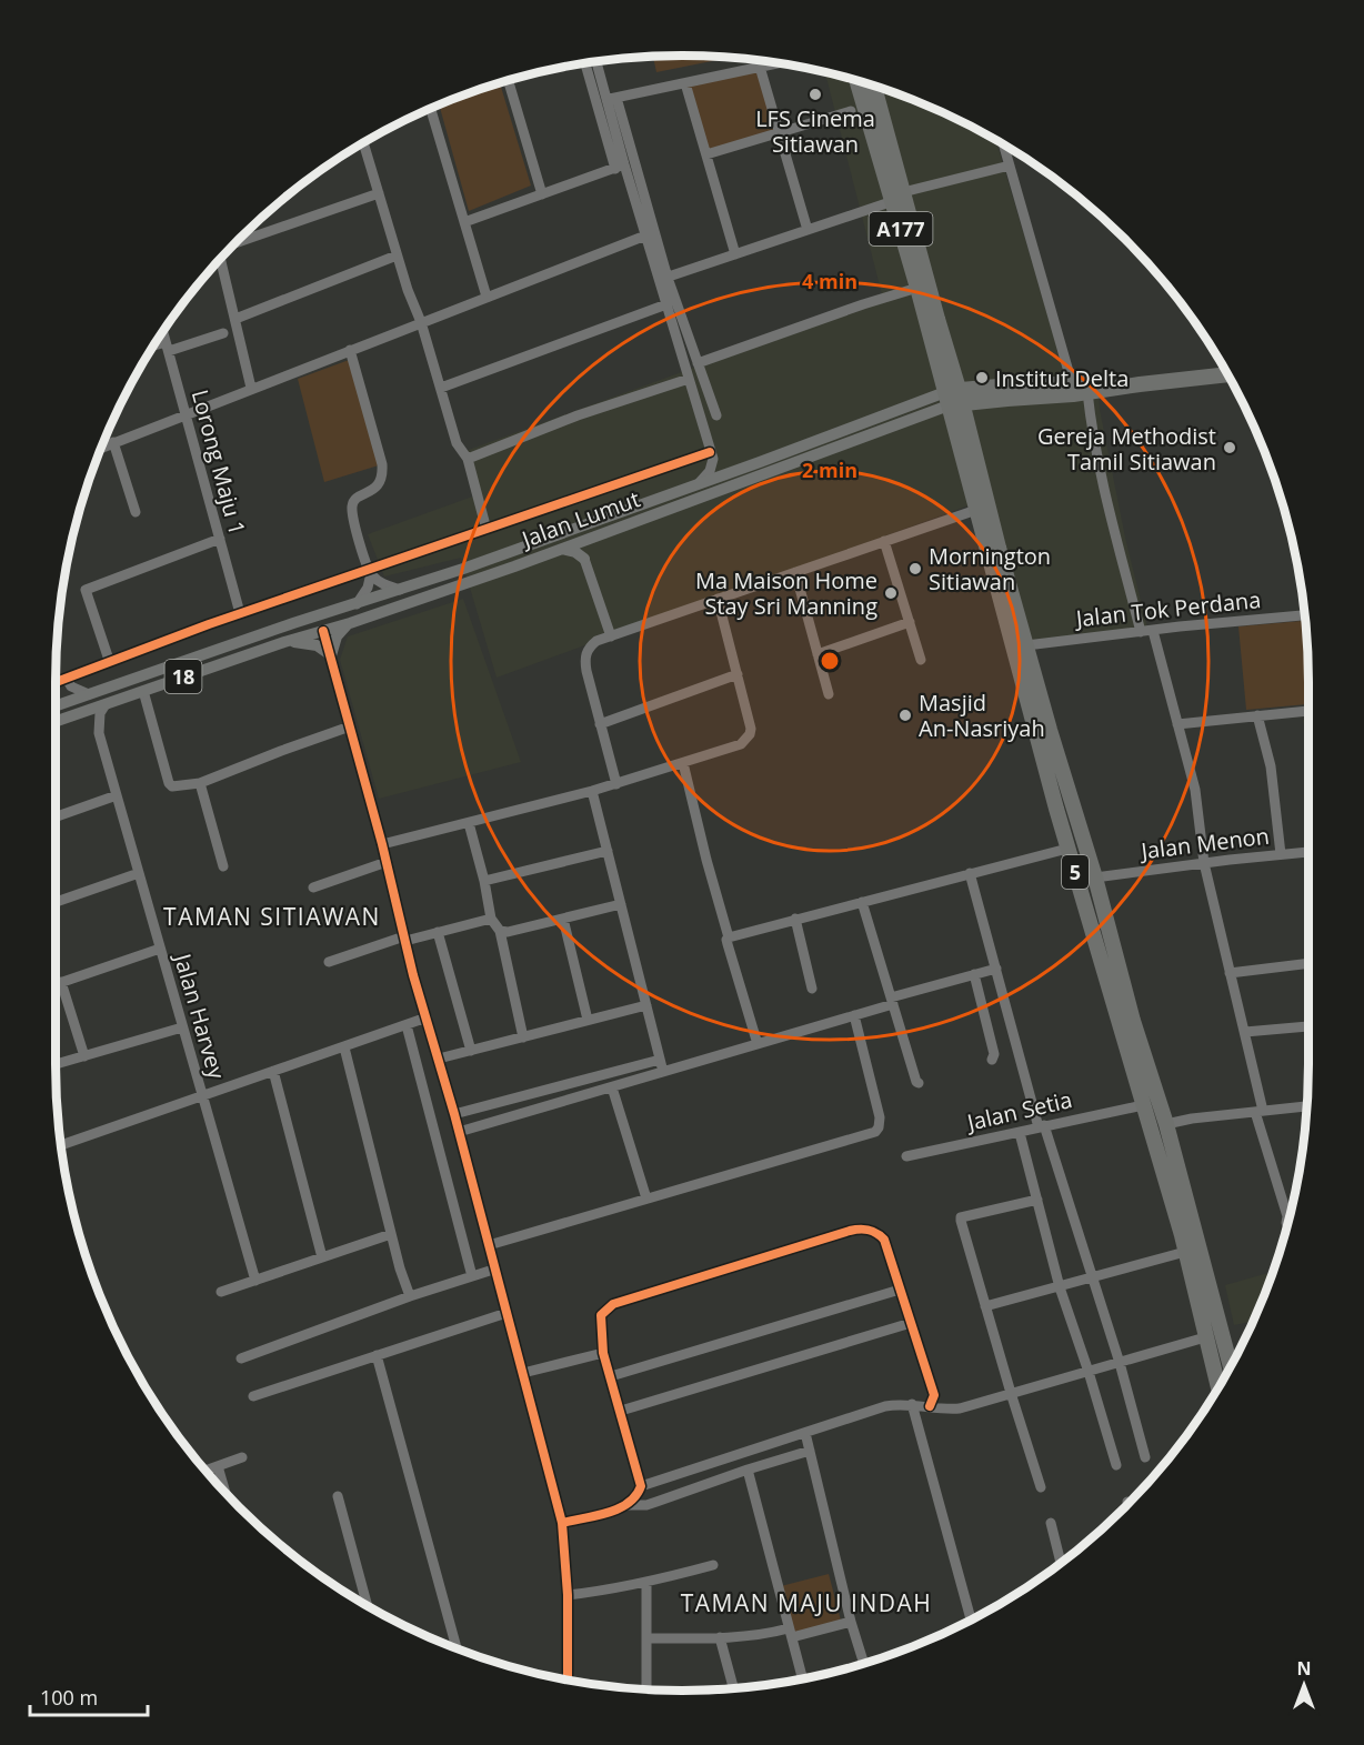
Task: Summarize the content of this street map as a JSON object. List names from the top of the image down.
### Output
{
  "streets": {
    "highway": ["A177", "Jalan Lumut", "5"],
    "main road": ["18"],
    "street": [
      "Lorong Maju 1",
      "Jalan Tok Perdana",
      "Jalan Menon",
      "Jalan Harvey",
      "Jalan Setia"
    ]
  },
  "crossings": [
    ["A177", "Jalan Lumut"],
    ["A177", "5"],
    ["Jalan Lumut", "5"],
    ["Jalan Tok Perdana", "5"],
    ["Jalan Menon", "5"],
    ["5", "Jalan Setia"]
  ],
  "districts": ["TAMAN SITIAWAN", "TAMAN MAJU INDAH"],
  "places": [
    "LFS Cinema Sitiawan",
    "Institut Delta",
    "Gereja Methodist Tamil Sitiawan",
    "Mornington Sitiawan",
    "Ma Maison Home Stay Sri Manning",
    "Masjid An-Nasriyah"
  ],
  "scale_bar": "100 m",
  "north": "top",
  "rings": ["4 min", "2 min"]
}
